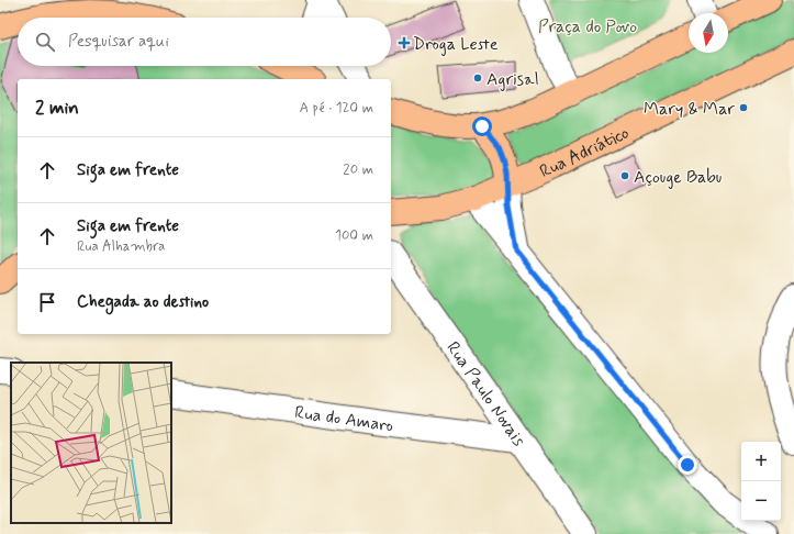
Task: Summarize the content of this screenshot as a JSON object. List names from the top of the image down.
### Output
{
  "streets": {
    "main road": ["Rua Adriático"],
    "street": ["Rua Paulo Novais", "Rua do Amaro"]
  },
  "crossings": [
    ["Rua Paulo Novais", "Rua do Amaro"]
  ],
  "parks": ["Praça do Povo"],
  "places": {
    "health": ["Droga Leste"],
    "other": ["Agrisal", "Mary & Mar", "Açouge Babu"]
  },
  "north": "bottom",
  "page": {
    "search": "Pesquisar aqui",
    "heading": ["2 min", "A pé · 120 m"],
    "list": [
      ["Siga em frente", "20 m"],
      ["Siga em frente", "Rua Alhambra", "100 m"],
      "Chegada ao destino"
    ],
    "map_buttons": ["+", "−"]
  }
}
